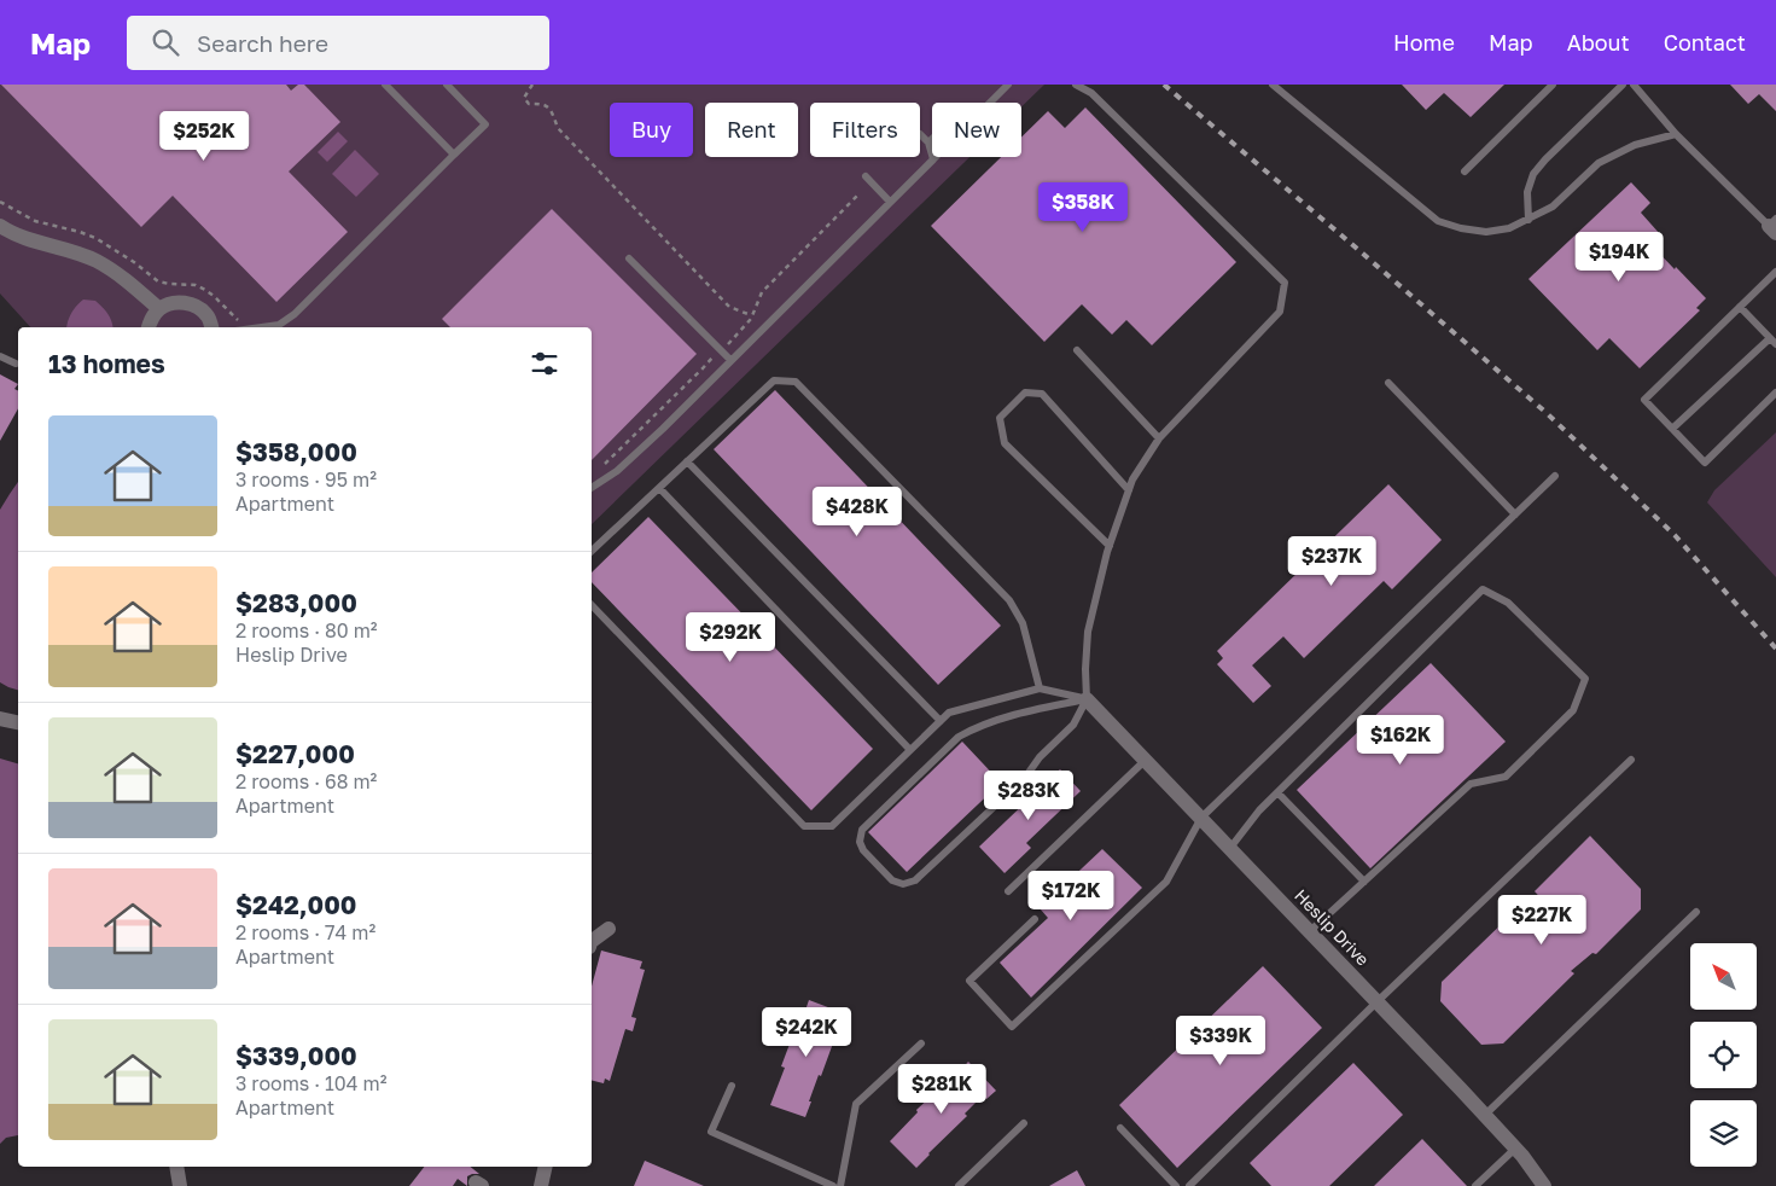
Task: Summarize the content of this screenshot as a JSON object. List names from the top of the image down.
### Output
{
  "streets": {
    "street": ["Heslip Drive"]
  },
  "north": "top left",
  "page": {
    "header": "Map",
    "search": "Search here",
    "nav": [
      "Home",
      "Map",
      "About",
      "Contact"
    ],
    "chip": [
      "Buy",
      "Rent",
      "Filters",
      "New"
    ],
    "price": [
      "$252K",
      "$358K",
      "$194K",
      "$428K",
      "$237K",
      "$292K",
      "$162K",
      "$283K",
      "$172K",
      "$227K",
      "$242K",
      "$339K",
      "$281K"
    ],
    "heading": "13 homes",
    "list": [
      {
        "name": "$358,000",
        "note": "3 rooms · 95 m² · Apartment"
      },
      {
        "name": "$283,000",
        "note": "2 rooms · 80 m² · Heslip Drive"
      },
      {
        "name": "$227,000",
        "note": "2 rooms · 68 m² · Apartment"
      },
      {
        "name": "$242,000",
        "note": "2 rooms · 74 m² · Apartment"
      },
      {
        "name": "$339,000",
        "note": "3 rooms · 104 m² · Apartment"
      }
    ]
  }
}
